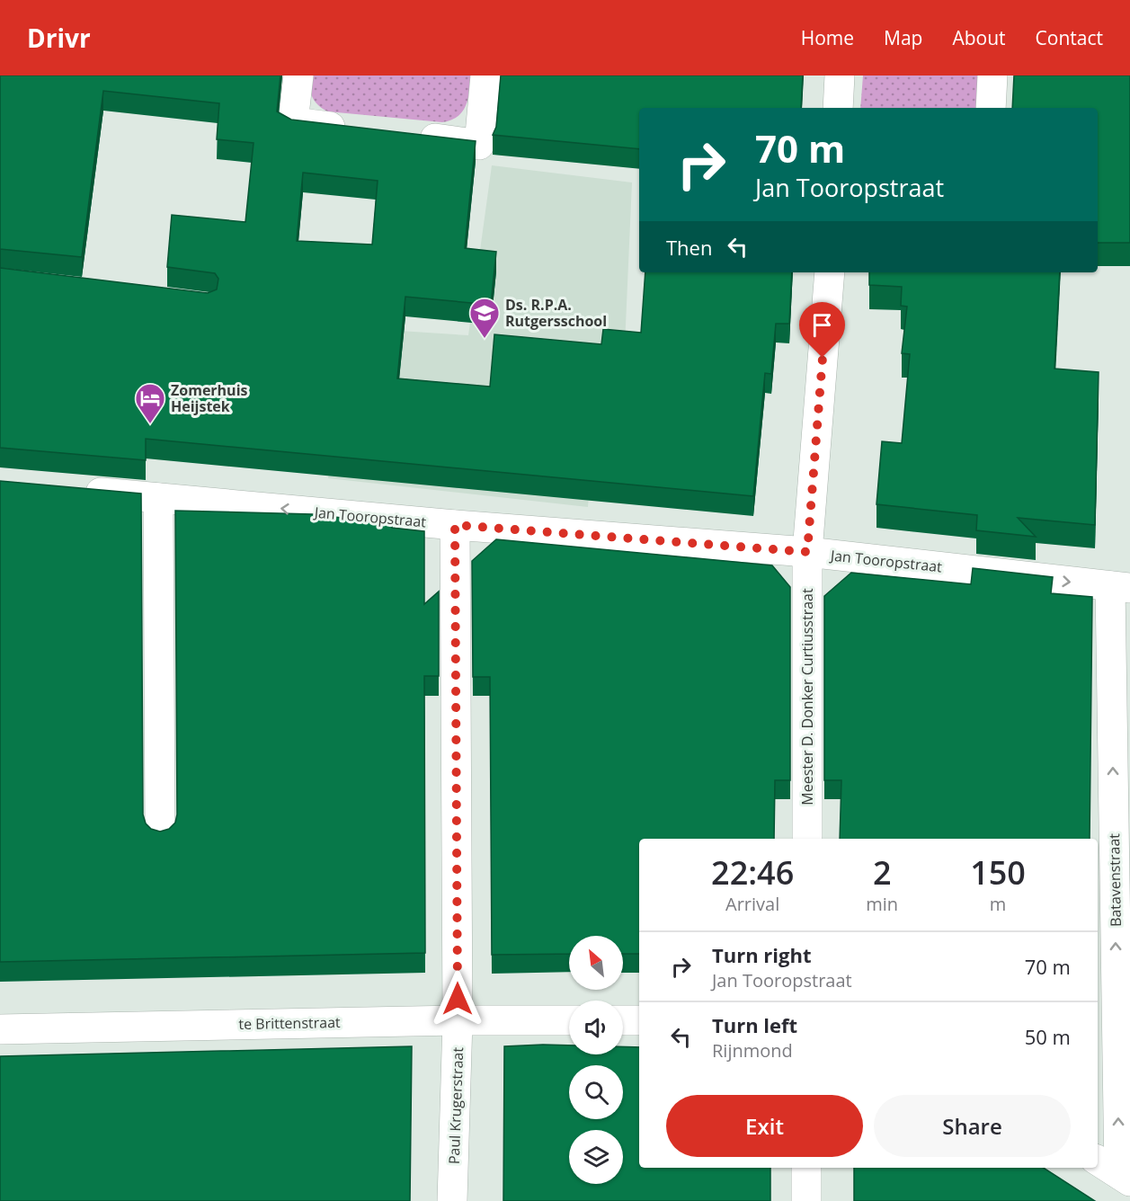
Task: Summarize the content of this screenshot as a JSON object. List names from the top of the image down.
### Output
{
  "streets": {
    "street": [
      "Jan Tooropstraat",
      "Meester D. Donker Curtiusstraat",
      "Batavenstraat",
      "te Brittenstraat",
      "Paul Krugerstraat"
    ]
  },
  "crossings": [
    ["Jan Tooropstraat", "Meester D. Donker Curtiusstraat"],
    ["Jan Tooropstraat", "Batavenstraat"],
    ["Jan Tooropstraat", "Paul Krugerstraat"],
    ["te Brittenstraat", "Paul Krugerstraat"]
  ],
  "one_way": ["Batavenstraat"],
  "places": {
    "school or university": ["Ds. R.P.A. Rutgersschool"],
    "hotel": ["Zomerhuis Heijstek"]
  },
  "north": "top left",
  "page": {
    "header": "Drivr",
    "nav": [
      "Home",
      "Map",
      "About",
      "Contact"
    ],
    "turn": ["70 m", "Jan Tooropstraat"],
    "then": "Then",
    "eta": [
      "22:46",
      "Arrival",
      "2",
      "min",
      "150",
      "m"
    ],
    "list": [
      {
        "name": "Turn right",
        "note": "Jan Tooropstraat",
        "value": "70 m"
      },
      {
        "name": "Turn left",
        "note": "Rijnmond",
        "value": "50 m"
      }
    ],
    "buttons": ["Exit", "Share"]
  }
}
